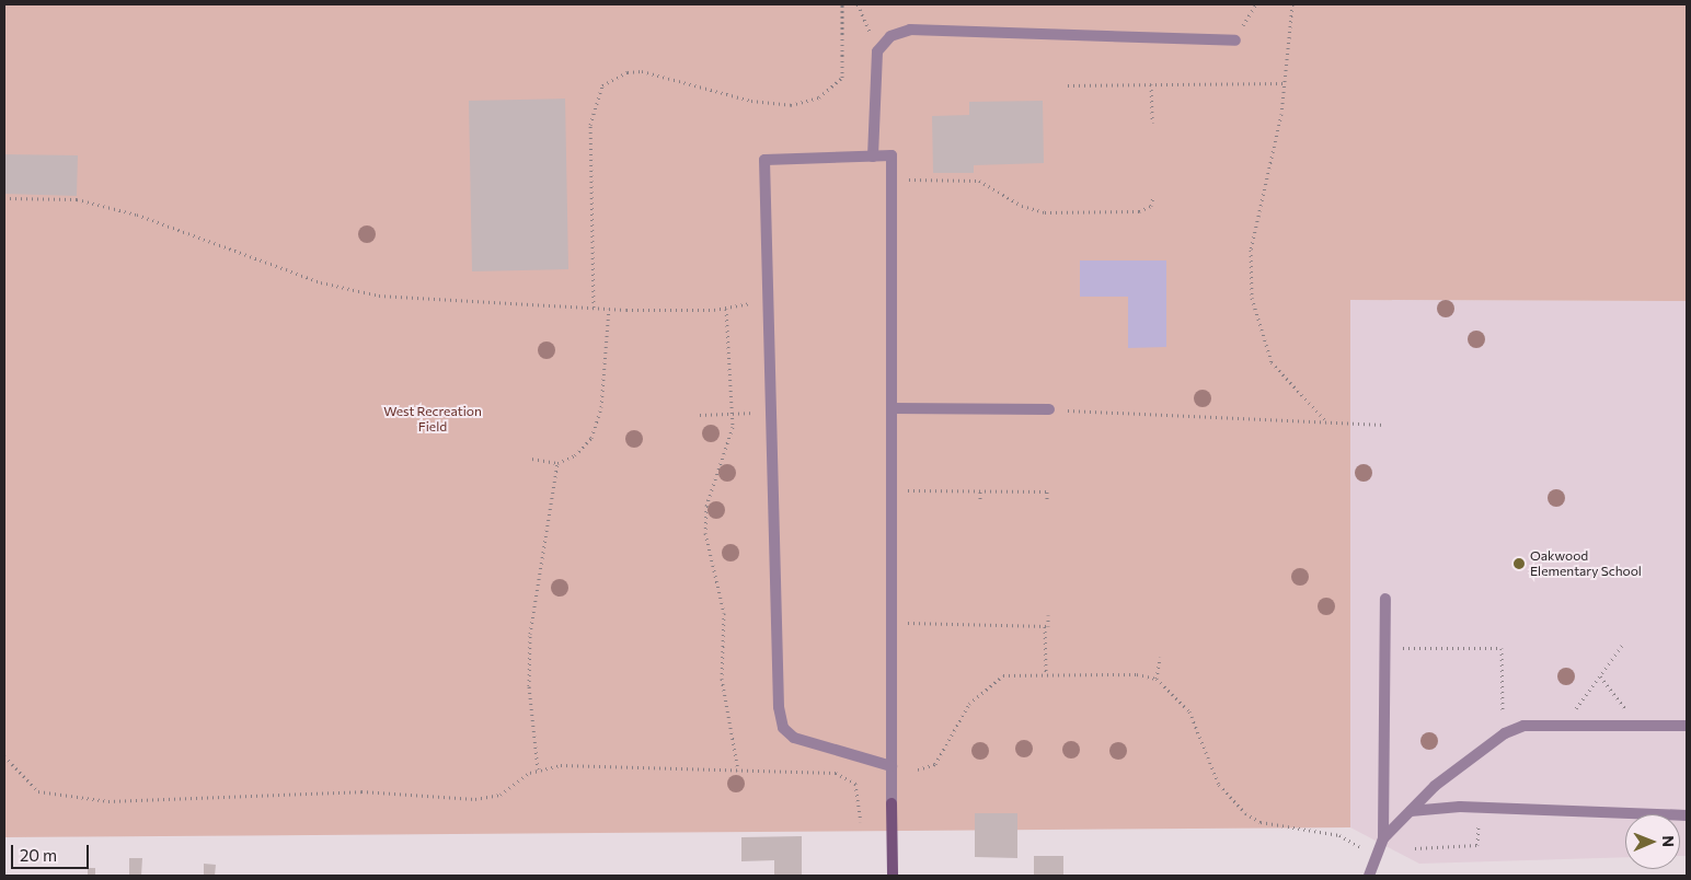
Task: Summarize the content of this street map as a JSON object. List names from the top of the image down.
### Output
{
  "parks": ["West Recreation Field"],
  "places": ["Oakwood Elementary School"],
  "scale_bar": "20 m",
  "north": "right"
}
